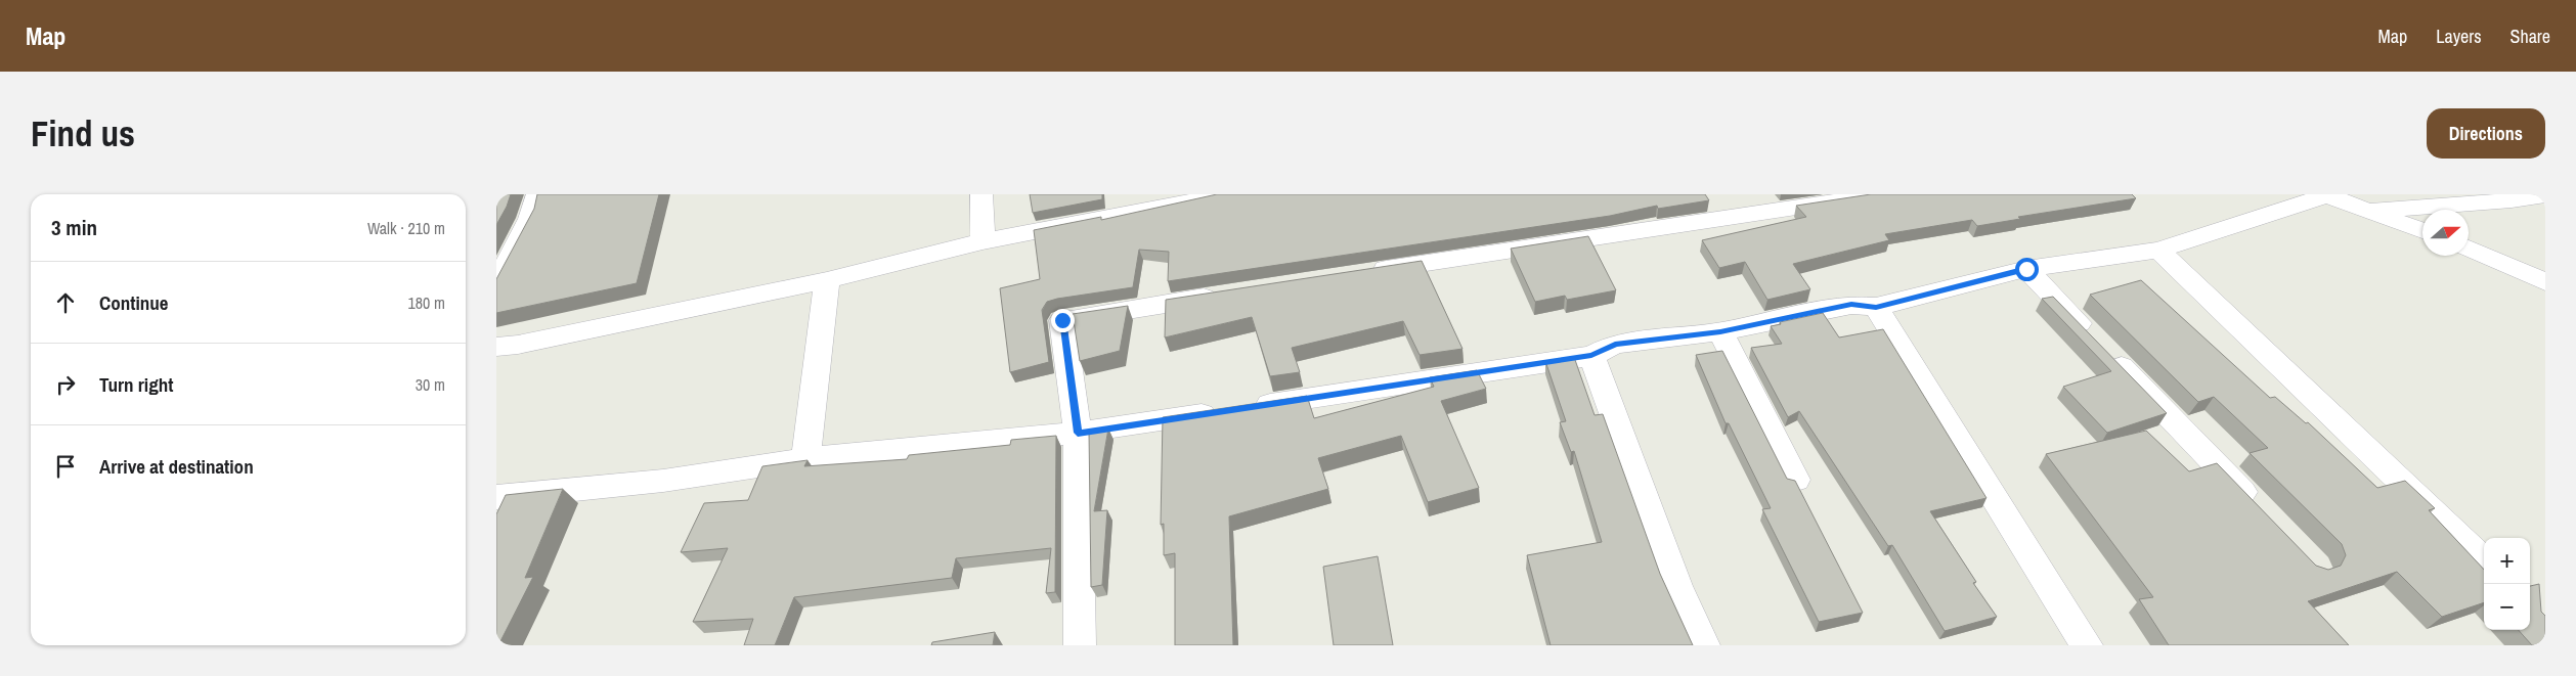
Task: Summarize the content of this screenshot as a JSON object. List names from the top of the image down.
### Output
{
  "north": "right",
  "page": {
    "header": "Map",
    "nav": ["Map", "Layers", "Share"],
    "buttons": "Directions",
    "title": "Find us",
    "heading": ["3 min", "Walk · 210 m"],
    "list": [
      ["Continue", "180 m"],
      ["Turn right", "30 m"],
      "Arrive at destination"
    ],
    "map_buttons": ["+", "−"]
  }
}
